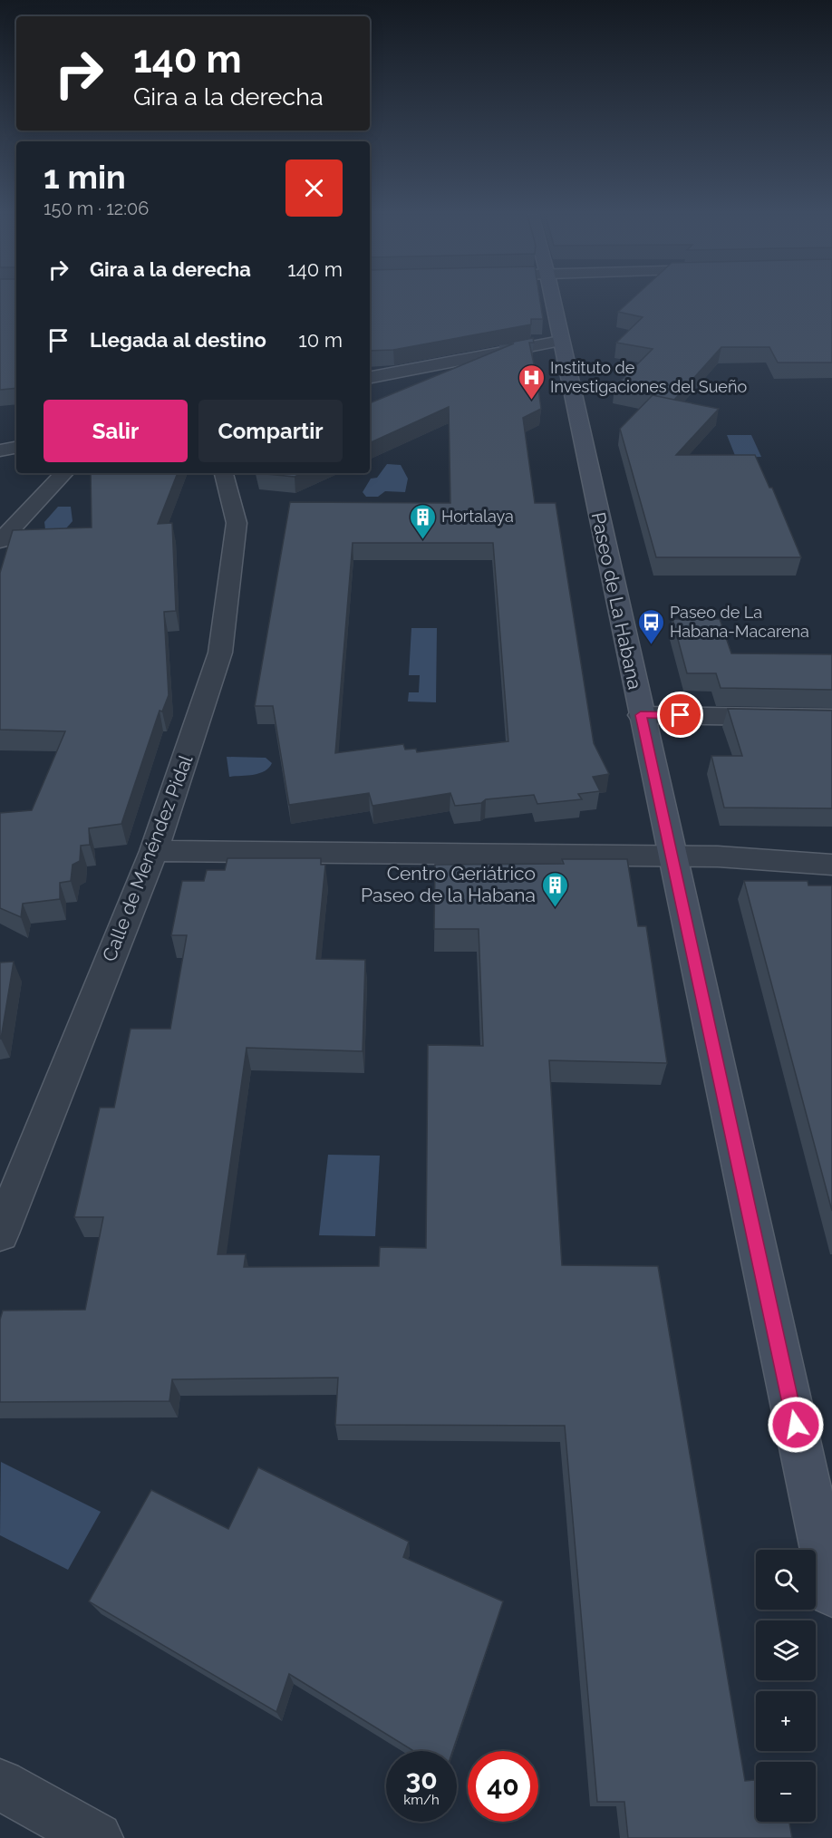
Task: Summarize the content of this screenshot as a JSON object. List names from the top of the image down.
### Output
{
  "streets": {
    "street": ["Paseo de La Habana", "Calle de Menéndez Pidal"]
  },
  "places": {
    "hospital": ["Instituto de Investigaciones del Sueño"],
    "building": ["Hortalaya", "Centro Geriátrico Paseo de la Habana"],
    "bus stop": ["Paseo de La Habana-Macarena"]
  },
  "page": {
    "turn": ["140 m", "Gira a la derecha"],
    "heading": ["1 min", "150 m · 12:06"],
    "list": [
      {
        "name": "Gira a la derecha",
        "value": "140 m"
      },
      {
        "name": "Llegada al destino",
        "value": "10 m"
      }
    ],
    "buttons": ["Salir", "Compartir"],
    "map_buttons": ["+", "−"],
    "speed": "30 km/h",
    "limit": "40"
  }
}
